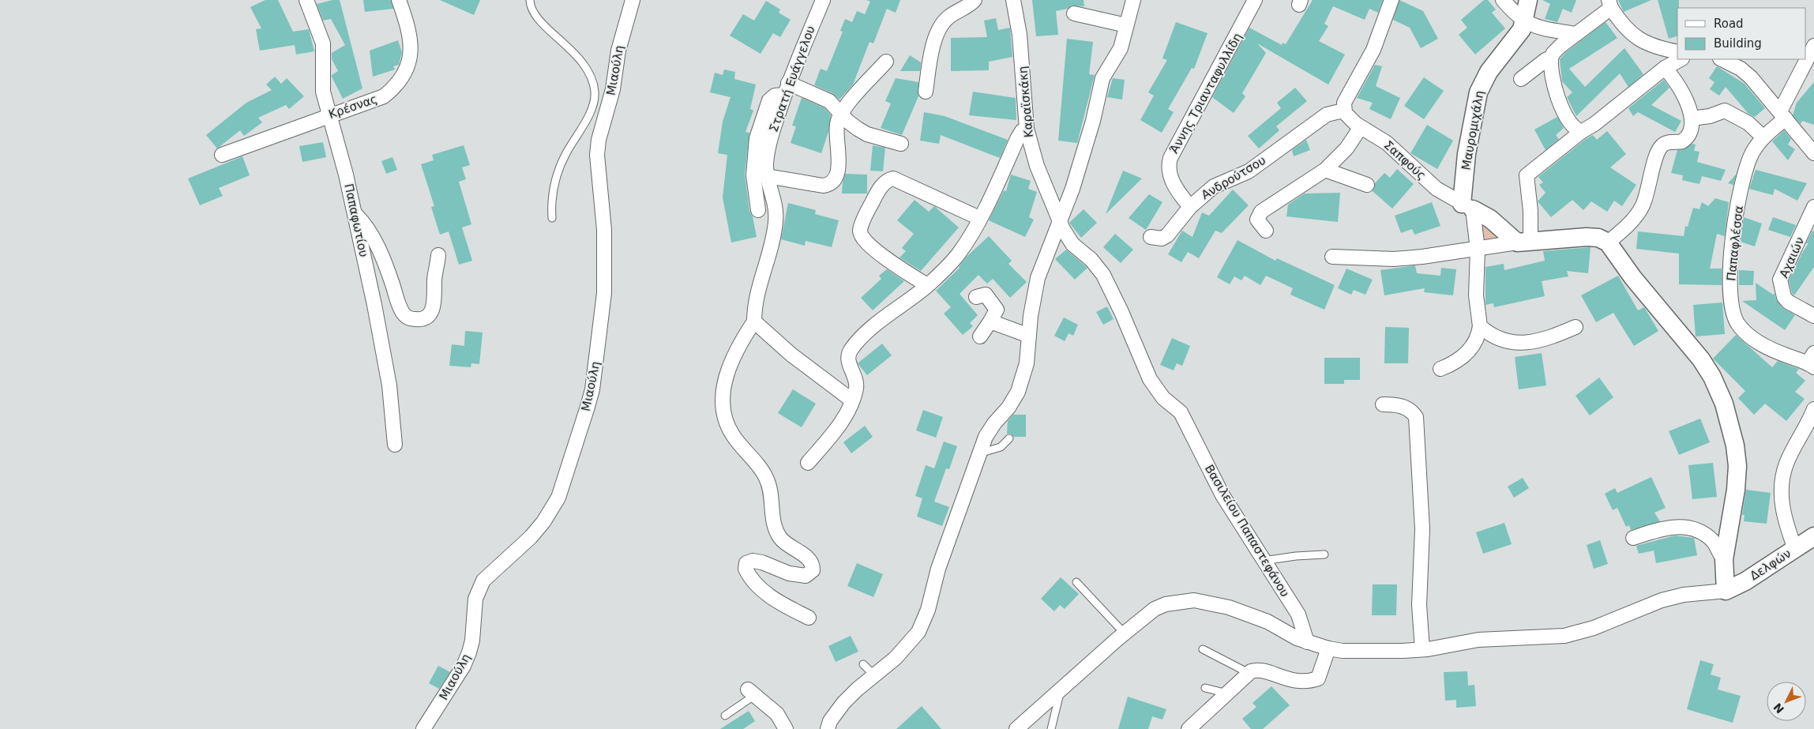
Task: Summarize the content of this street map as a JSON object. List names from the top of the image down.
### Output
{
  "streets": {
    "street": [
      "Μιαούλη",
      "Στρατή Ευάγγελου",
      "Άννης Τριανταφυλλίδη",
      "Καραϊσκάκη",
      "Κρέσνας",
      "Μαυρομιχάλη",
      "Σαπφούς",
      "Ανδρούτσου",
      "Παπαφωτίου",
      "Παπαφλέσσα",
      "Αχαιών",
      "Βασιλείου Παπαστεφάνου",
      "Δελφών"
    ]
  },
  "crossings": [
    ["Άννης Τριανταφυλλίδη", "Ανδρούτσου"],
    ["Καραϊσκάκη", "Βασιλείου Παπαστεφάνου"],
    ["Κρέσνας", "Παπαφωτίου"],
    ["Μαυρομιχάλη", "Σαπφούς"]
  ],
  "legend": ["Road", "Building"],
  "north": "bottom left"
}
